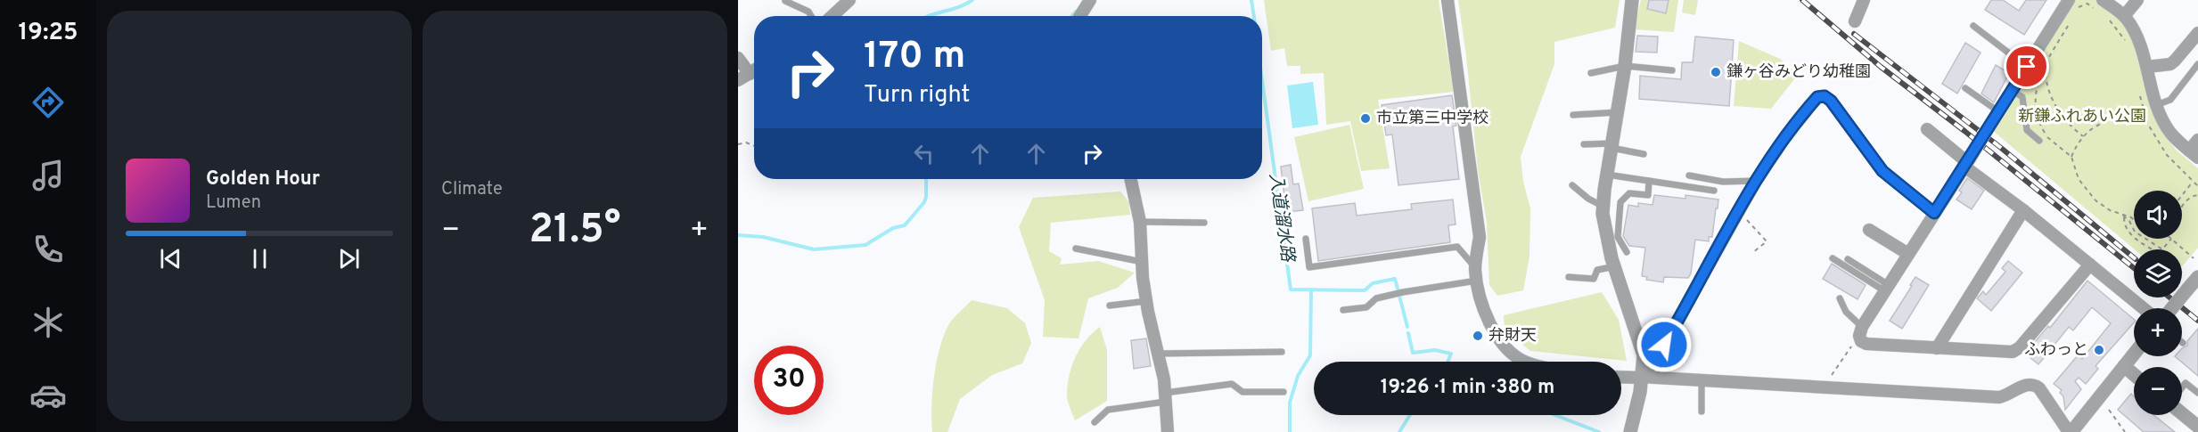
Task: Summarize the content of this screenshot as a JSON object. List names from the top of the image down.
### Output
{
  "water": ["入道溜水路"],
  "parks": ["新鎌ふれあい公園"],
  "places": [
    "鎌ヶ谷みどり幼稚園",
    "市立第三中学校",
    "弁財天",
    "ふわっと"
  ],
  "page": {
    "tabs": "19:25",
    "tile": "Climate",
    "turn": ["170 m", "Turn right"],
    "song": ["Golden Hour", "Lumen"],
    "map_buttons": ["+", "−"],
    "heat": ["−", "21.5°", "+"],
    "limit": "30",
    "trip": "19:26 · 1 min · 380 m"
  }
}
